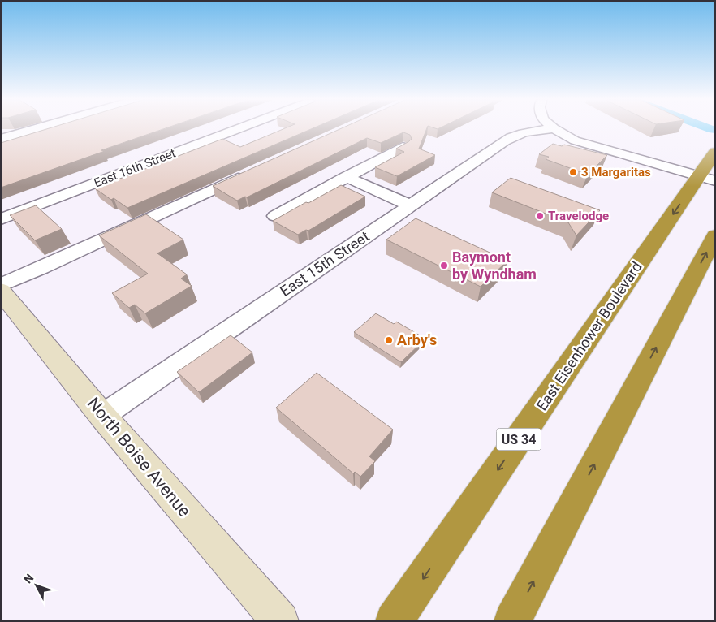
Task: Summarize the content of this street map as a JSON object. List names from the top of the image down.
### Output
{
  "streets": {
    "highway": ["East Eisenhower Boulevard", "US 34"],
    "street": ["East 16th Street", "East 15th Street", "North Boise Avenue"]
  },
  "crossings": [
    ["East 15th Street", "North Boise Avenue"]
  ],
  "places": [
    "3 Margaritas",
    "Travelodge",
    "Baymont by Wyndham",
    "Arby's"
  ],
  "north": "top left"
}
